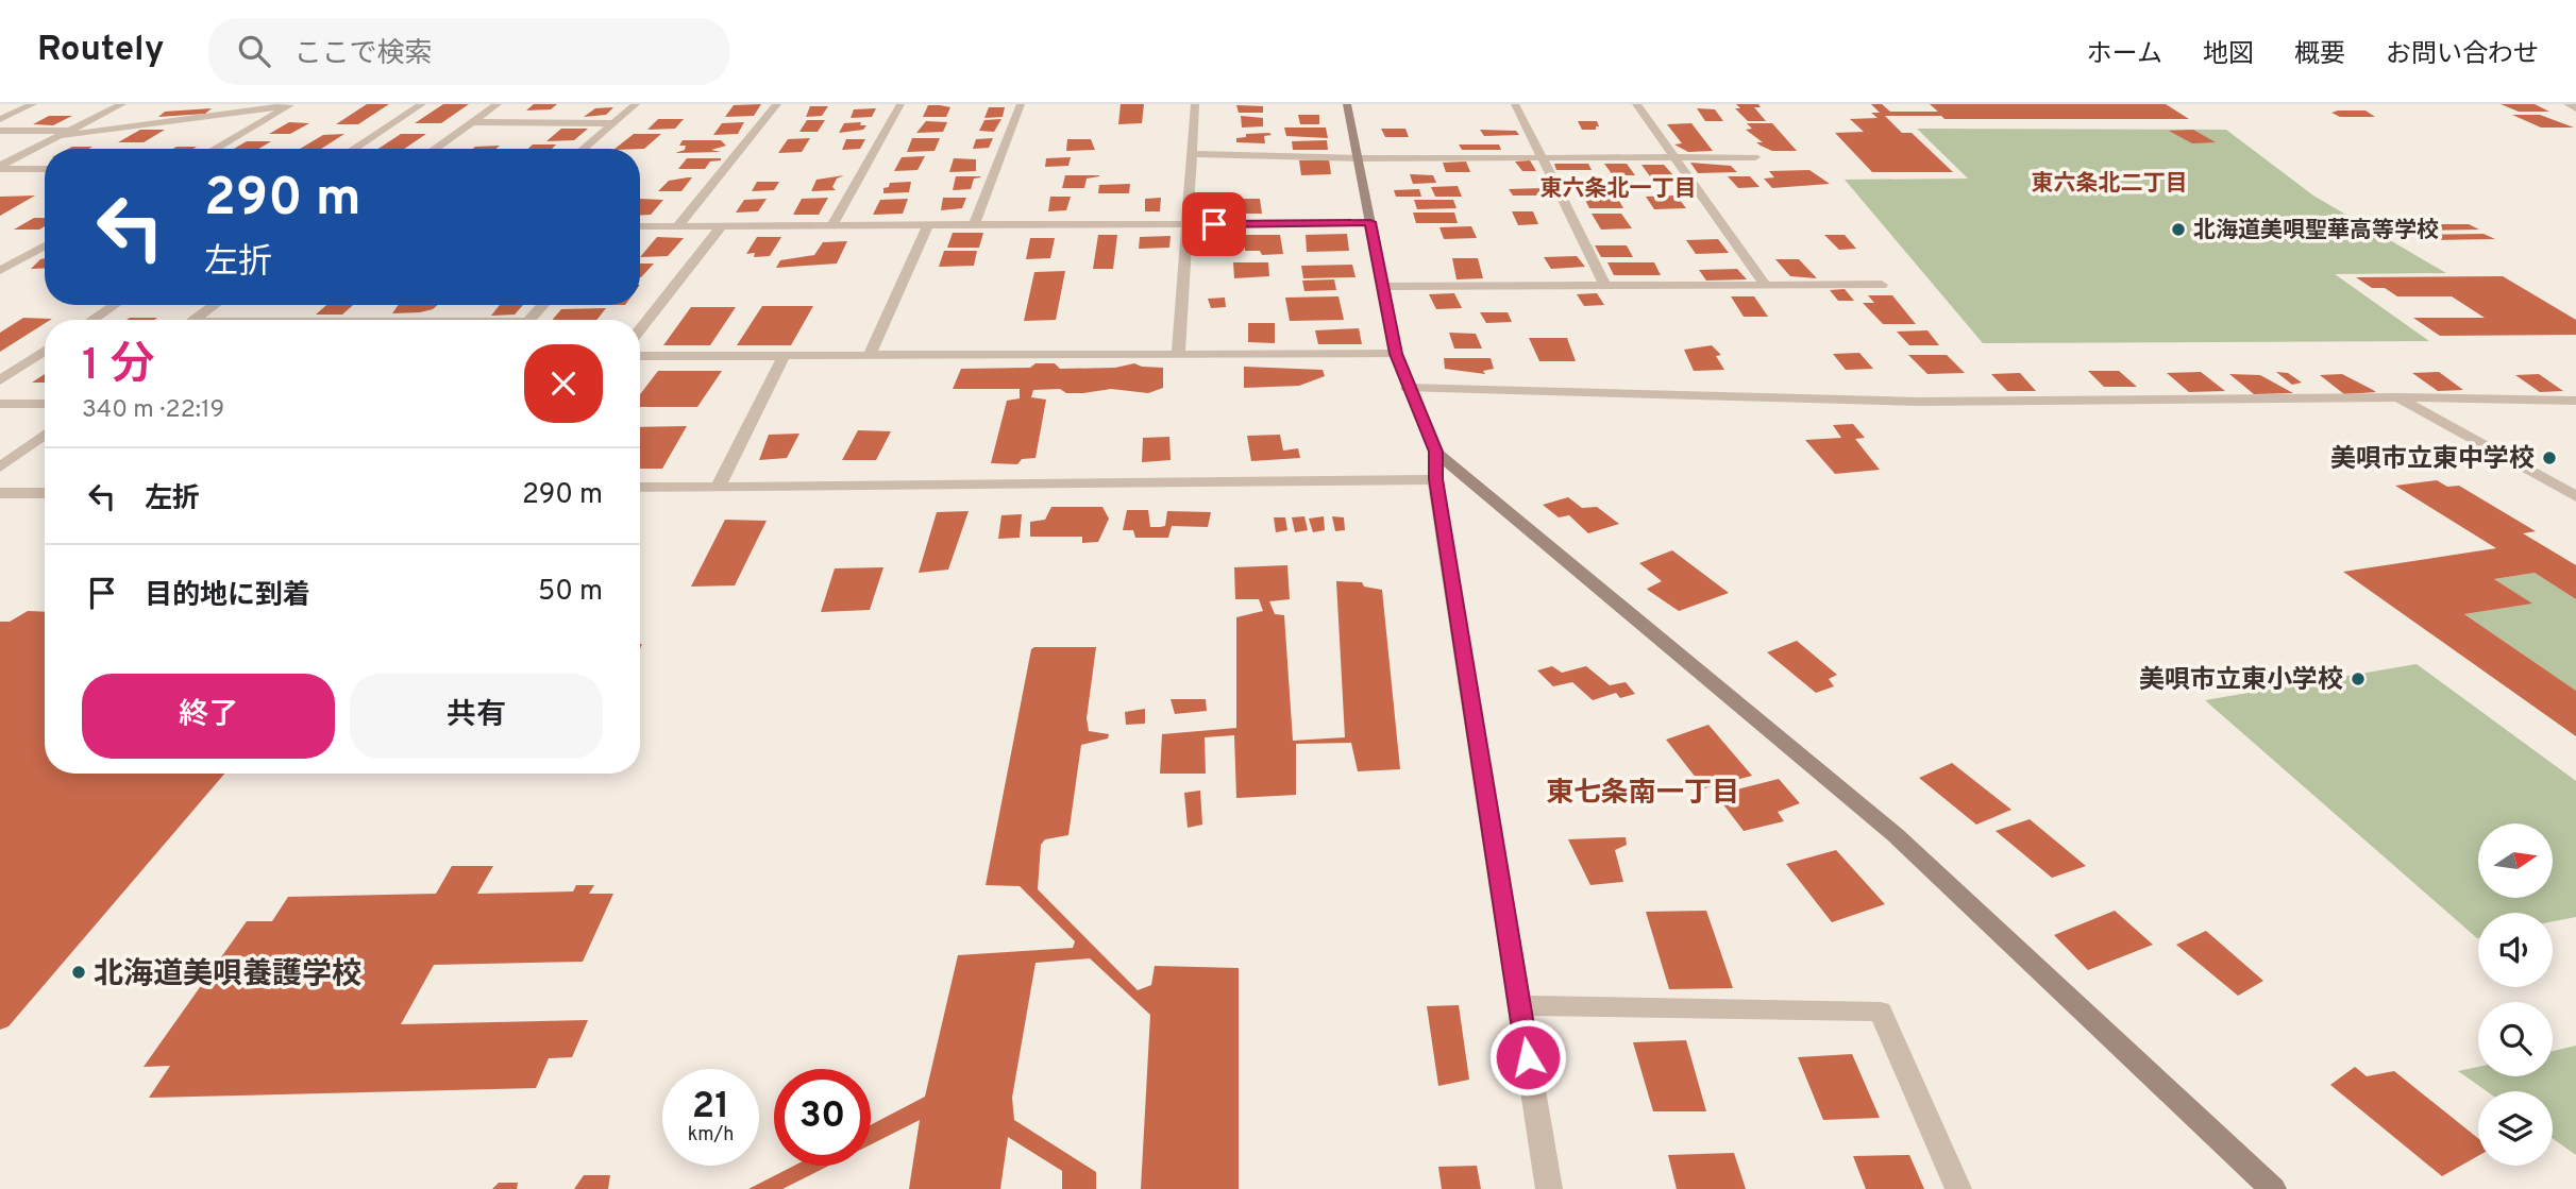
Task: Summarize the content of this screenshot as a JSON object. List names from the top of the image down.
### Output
{
  "districts": ["東六条北二丁目", "東六条北一丁目", "東七条南一丁目"],
  "places": [
    "北海道美唄聖華高等学校",
    "美唄市立東中学校",
    "美唄市立東小学校",
    "北海道美唄養護学校"
  ],
  "north": "right",
  "page": {
    "header": "Routely",
    "search": "ここで検索",
    "nav": [
      "ホーム",
      "地図",
      "概要",
      "お問い合わせ"
    ],
    "turn": ["290 m", "左折"],
    "heading": ["1 分", "340 m · 22:19"],
    "list": [
      {
        "name": "左折",
        "value": "290 m"
      },
      {
        "name": "目的地に到着",
        "value": "50 m"
      }
    ],
    "buttons": ["終了", "共有"],
    "speed": "21 km/h",
    "limit": "30"
  }
}
